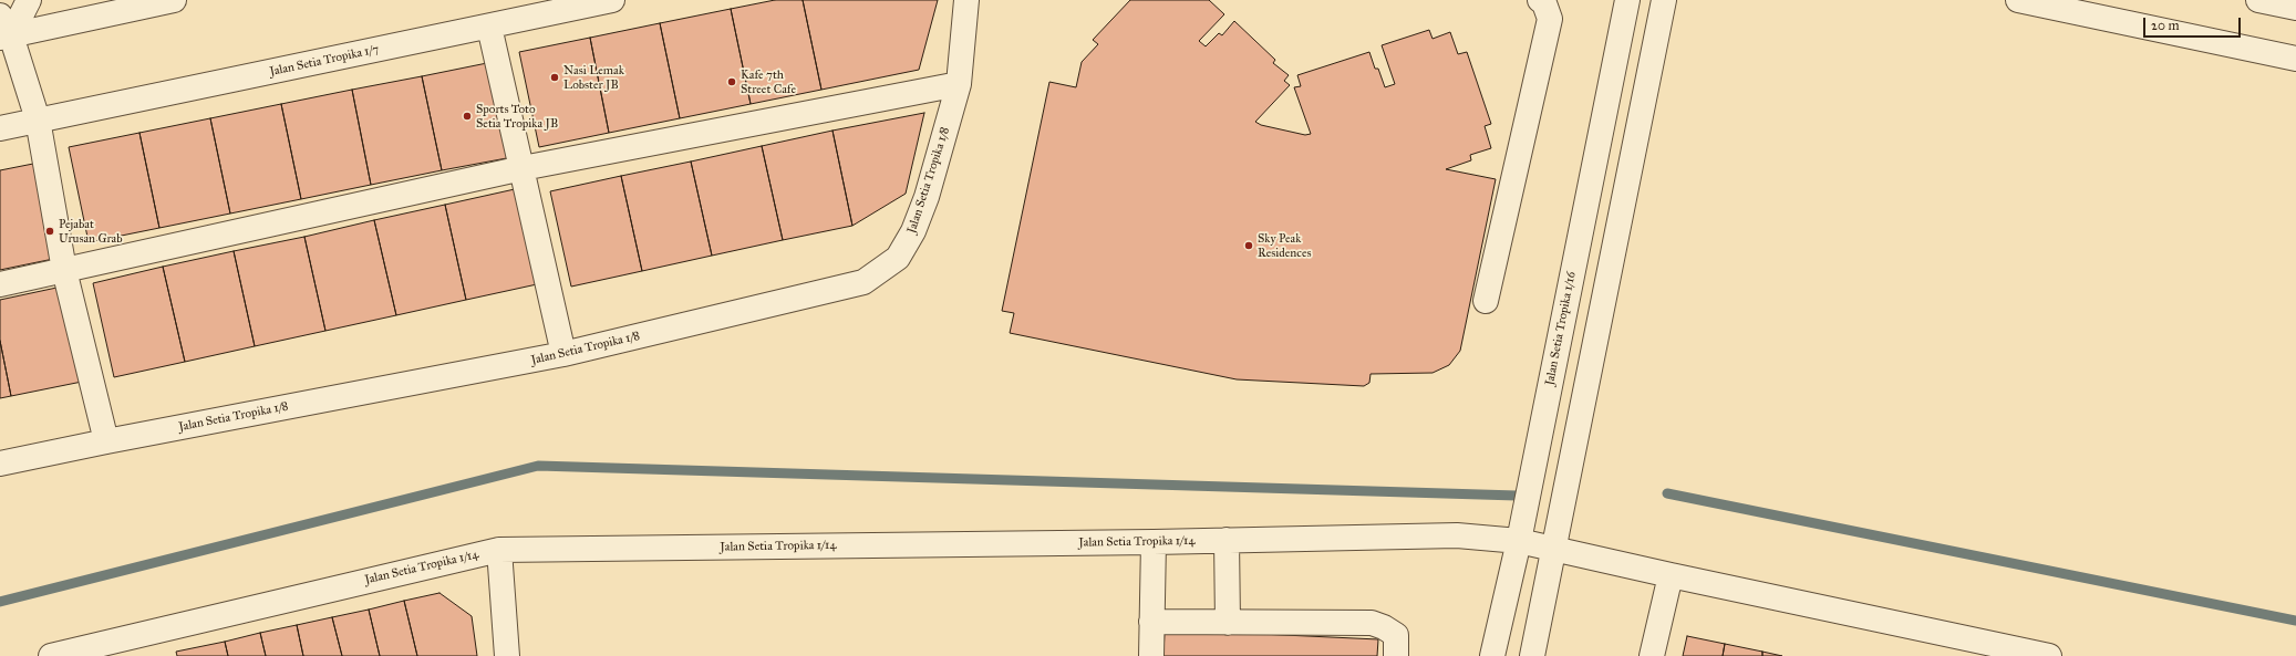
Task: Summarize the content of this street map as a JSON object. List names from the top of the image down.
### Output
{
  "streets": {
    "street": [
      "Jalan Setia Tropika 1/7",
      "Jalan Setia Tropika 1/8",
      "Jalan Setia Tropika 1/16",
      "Jalan Setia Tropika 1/14"
    ]
  },
  "crossings": [
    ["Jalan Setia Tropika 1/16", "Jalan Setia Tropika 1/14"]
  ],
  "places": [
    "Nasi Lemak Lobster JB",
    "Kafe 7th Street Cafe",
    "Sports Toto Setia Tropika JB",
    "Pejabat Urusan Grab",
    "Sky Peak Residences"
  ],
  "scale_bar": "20 m"
}
